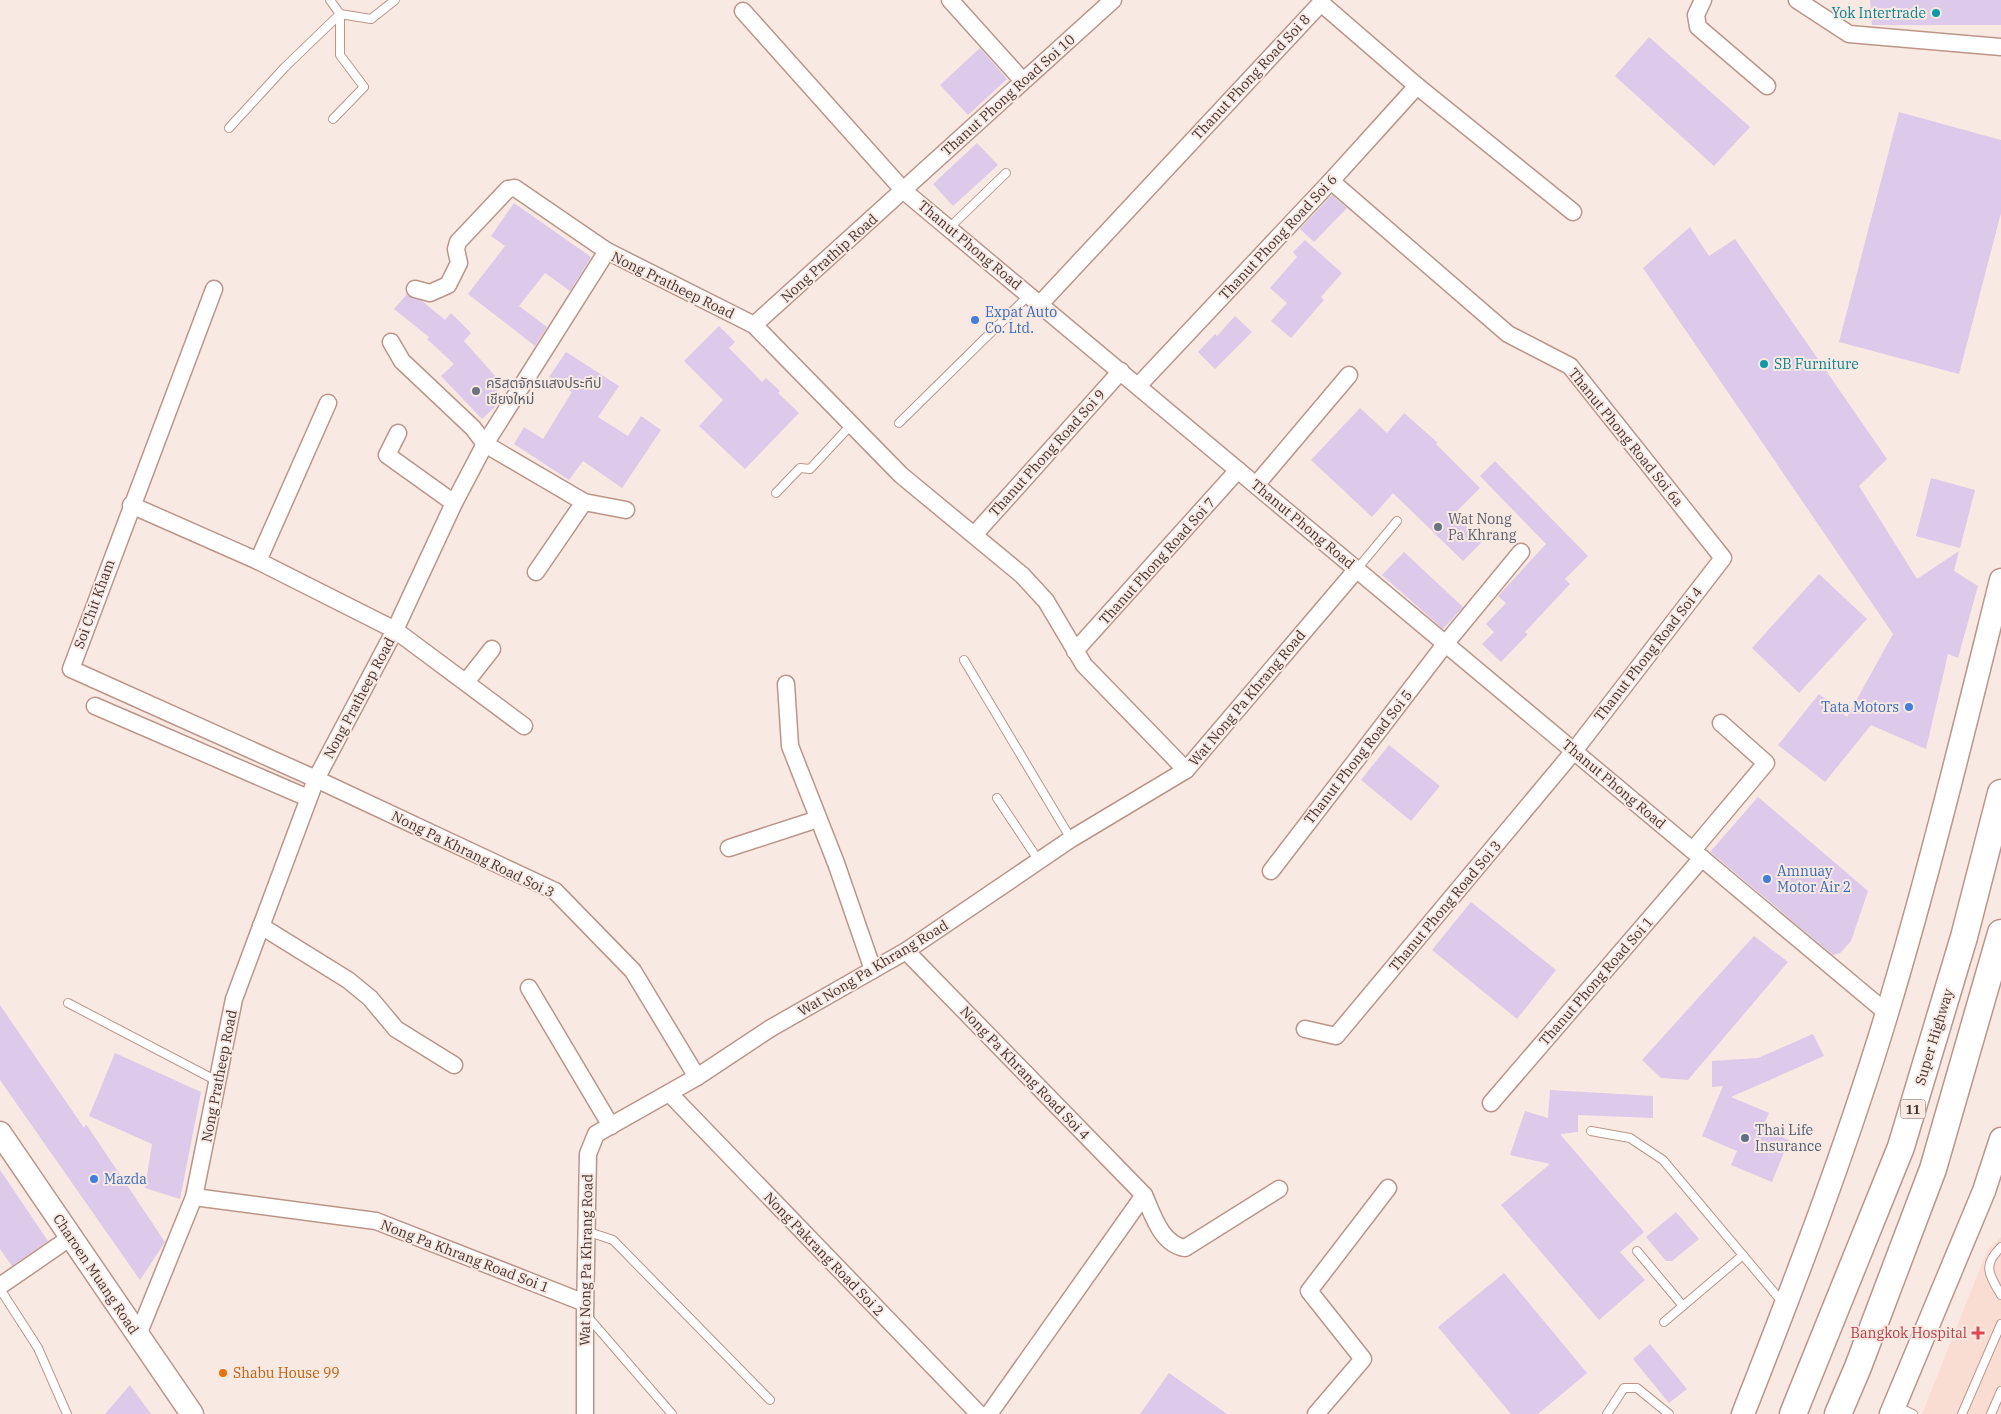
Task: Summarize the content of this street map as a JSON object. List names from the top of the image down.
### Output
{
  "streets": {
    "highway": ["Super Highway", "11"],
    "main road": ["Charoen Muang Road"],
    "street": [
      "Thanut Phong Road Soi 8",
      "Thanut Phong Road Soi 10",
      "Thanut Phong Road Soi 6",
      "Thanut Phong Road",
      "Nong Prathip Road",
      "Nong Pratheep Road",
      "Thanut Phong Road Soi 6a",
      "Thanut Phong Road Soi 9",
      "Thanut Phong Road Soi 7",
      "Soi Chit Kham",
      "Thanut Phong Road Soi 4",
      "Wat Nong Pa Khrang Road",
      "Thanut Phong Road Soi 5",
      "Nong Pa Khrang Road Soi 3",
      "Thanut Phong Road Soi 3",
      "Thanut Phong Road Soi 1",
      "Nong Pa Khrang Road Soi 4",
      "Nong Pakrang Road Soi 2",
      "Nong Pa Khrang Road Soi 1"
    ]
  },
  "crossings": [
    ["Thanut Phong Road Soi 8", "Thanut Phong Road Soi 6"],
    ["Thanut Phong Road Soi 8", "Thanut Phong Road"],
    ["Thanut Phong Road Soi 10", "Thanut Phong Road"],
    ["Thanut Phong Road Soi 10", "Nong Prathip Road"],
    ["Thanut Phong Road Soi 6", "Thanut Phong Road"],
    ["Thanut Phong Road Soi 6", "Thanut Phong Road Soi 6a"],
    ["Thanut Phong Road", "Nong Prathip Road"],
    ["Thanut Phong Road", "Thanut Phong Road Soi 9"],
    ["Thanut Phong Road", "Thanut Phong Road Soi 7"],
    ["Thanut Phong Road", "Thanut Phong Road Soi 4"],
    ["Thanut Phong Road", "Wat Nong Pa Khrang Road"],
    ["Thanut Phong Road", "Thanut Phong Road Soi 5"],
    ["Thanut Phong Road", "Thanut Phong Road Soi 3"],
    ["Thanut Phong Road", "Thanut Phong Road Soi 1"],
    ["Nong Prathip Road", "Nong Pratheep Road"],
    ["Nong Pratheep Road", "Thanut Phong Road Soi 9"],
    ["Nong Pratheep Road", "Thanut Phong Road Soi 7"],
    ["Nong Pratheep Road", "Soi Chit Kham"],
    ["Nong Pratheep Road", "Wat Nong Pa Khrang Road"],
    ["Nong Pratheep Road", "Nong Pa Khrang Road Soi 3"],
    ["Nong Pratheep Road", "Nong Pa Khrang Road Soi 1"],
    ["Nong Pratheep Road", "Charoen Muang Road"],
    ["Thanut Phong Road Soi 6a", "Thanut Phong Road Soi 4"],
    ["Soi Chit Kham", "Nong Pa Khrang Road Soi 3"],
    ["Thanut Phong Road Soi 4", "Thanut Phong Road Soi 3"],
    ["Wat Nong Pa Khrang Road", "Nong Pa Khrang Road Soi 3"],
    ["Wat Nong Pa Khrang Road", "Nong Pa Khrang Road Soi 4"],
    ["Wat Nong Pa Khrang Road", "Nong Pakrang Road Soi 2"],
    ["Wat Nong Pa Khrang Road", "Nong Pa Khrang Road Soi 1"]
  ],
  "places": {
    "other": [
      "Yok Intertrade",
      "Expat Auto Co. Ltd.",
      "SB Furniture",
      "คริสตจักรแสงประทีป เชียงใหม่",
      "Wat Nong Pa Khrang",
      "Tata Motors",
      "Amnuay Motor Air 2",
      "Thai Life Insurance",
      "Mazda",
      "Shabu House 99"
    ],
    "health": ["Bangkok Hospital"]
  }
}
